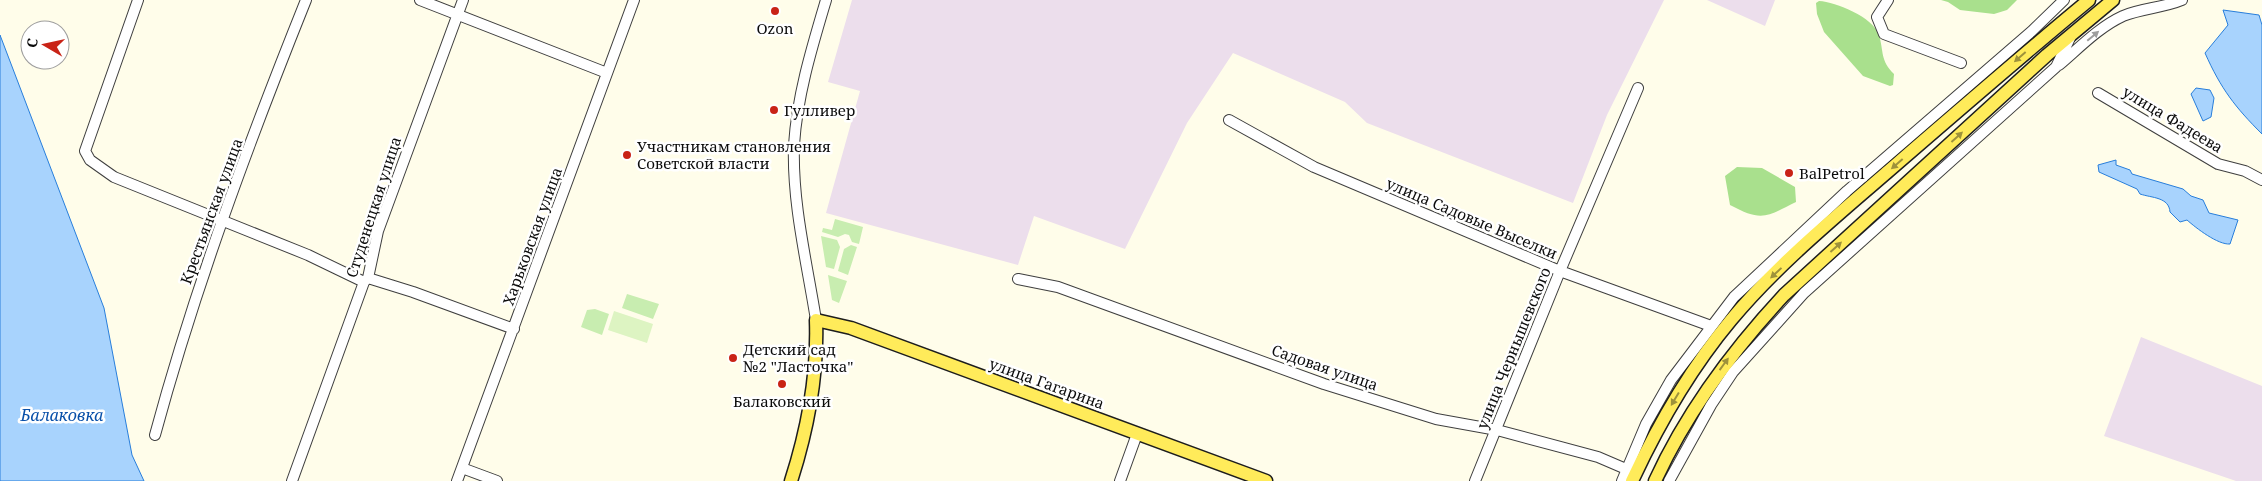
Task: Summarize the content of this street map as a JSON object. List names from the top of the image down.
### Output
{
  "streets": {
    "main road": ["улица Гагарина"],
    "street": [
      "улица Фадеева",
      "Студенецкая улица",
      "Крестьянская улица",
      "улица Садовые Выселки",
      "Харьковская улица",
      "улица Чернышевского",
      "Садовая улица"
    ]
  },
  "crossings": [
    ["улица Садовые Выселки", "улица Чернышевского"],
    ["улица Чернышевского", "Садовая улица"]
  ],
  "water": ["Балаковка"],
  "places": [
    "Ozon",
    "Гулливер",
    "Участникам становления Советской власти",
    "BalPetrol",
    "Детский сад №2 \"Ласточка\"",
    "Балаковский"
  ],
  "north": "left"
}
